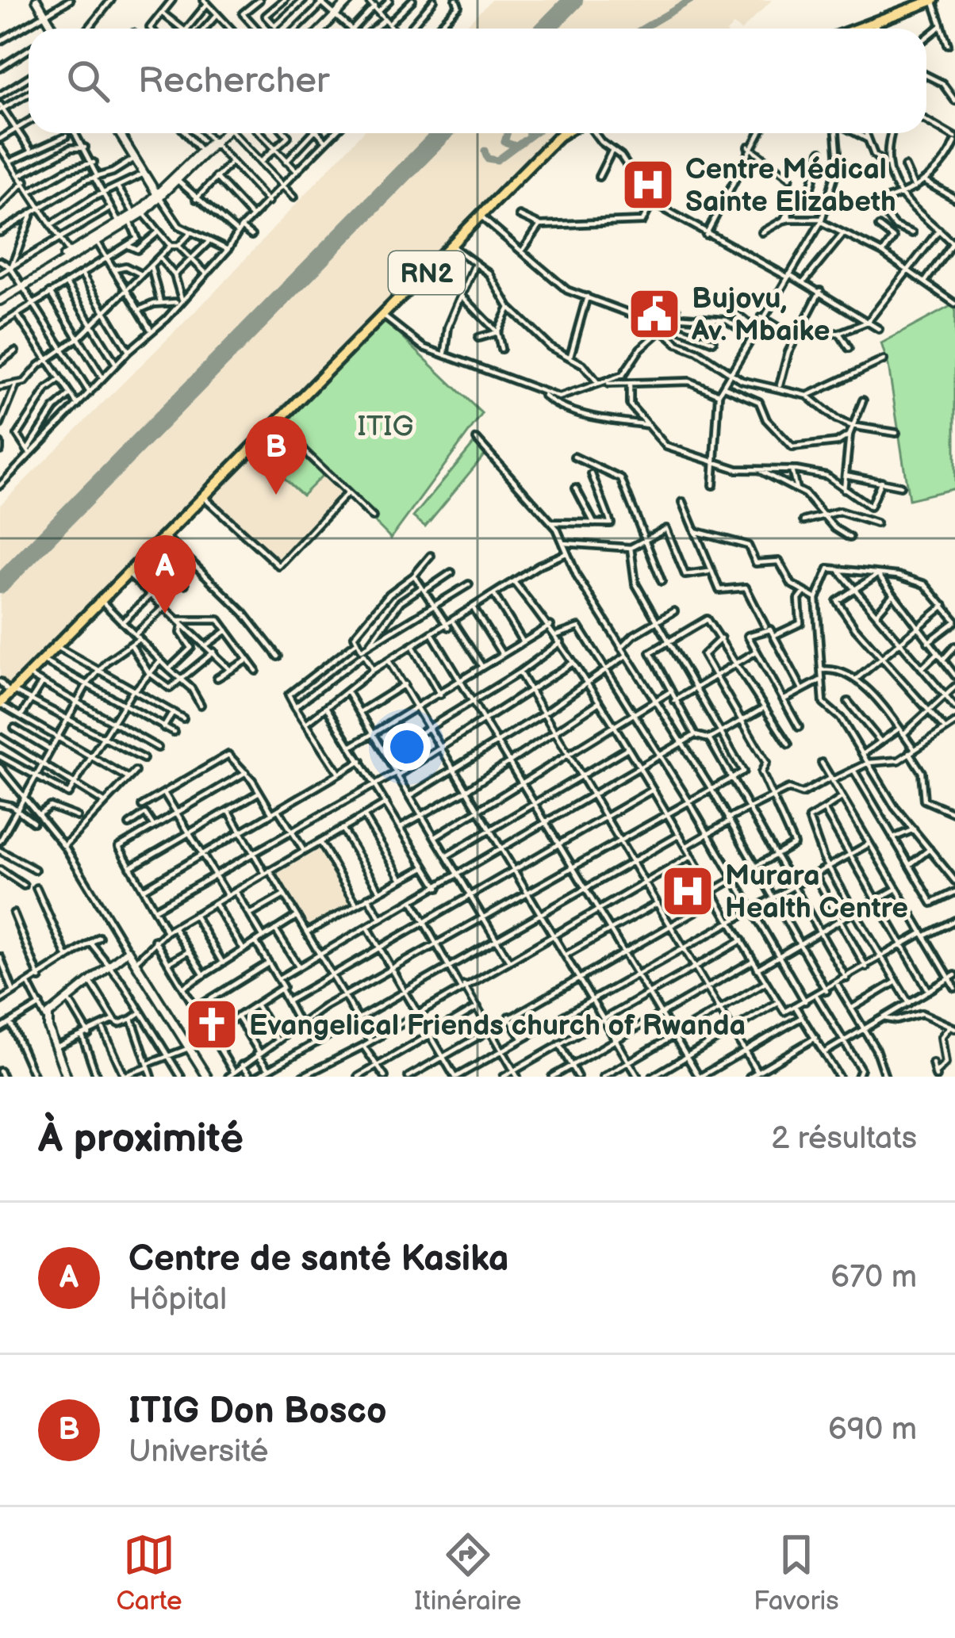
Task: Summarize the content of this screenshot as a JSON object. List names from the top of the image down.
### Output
{
  "streets": {
    "highway": ["RN2"]
  },
  "parks": ["ITIG"],
  "places": {
    "hospital": ["Centre Médical Sainte Elizabeth", "Murara Health Centre"],
    "public building": ["Bujovu, Av. Mbaike"],
    "church": ["Evangelical Friends church of Rwanda"]
  },
  "page": {
    "search": "Rechercher",
    "pins": ["B", "A"],
    "heading": ["À proximité", "2 résultats"],
    "list": [
      {
        "mark": "A",
        "name": "Centre de santé Kasika",
        "note": "Hôpital",
        "value": "670 m"
      },
      {
        "mark": "B",
        "name": "ITIG Don Bosco",
        "note": "Université",
        "value": "690 m"
      }
    ],
    "nav": ["Carte", "Itinéraire", "Favoris"]
  }
}
